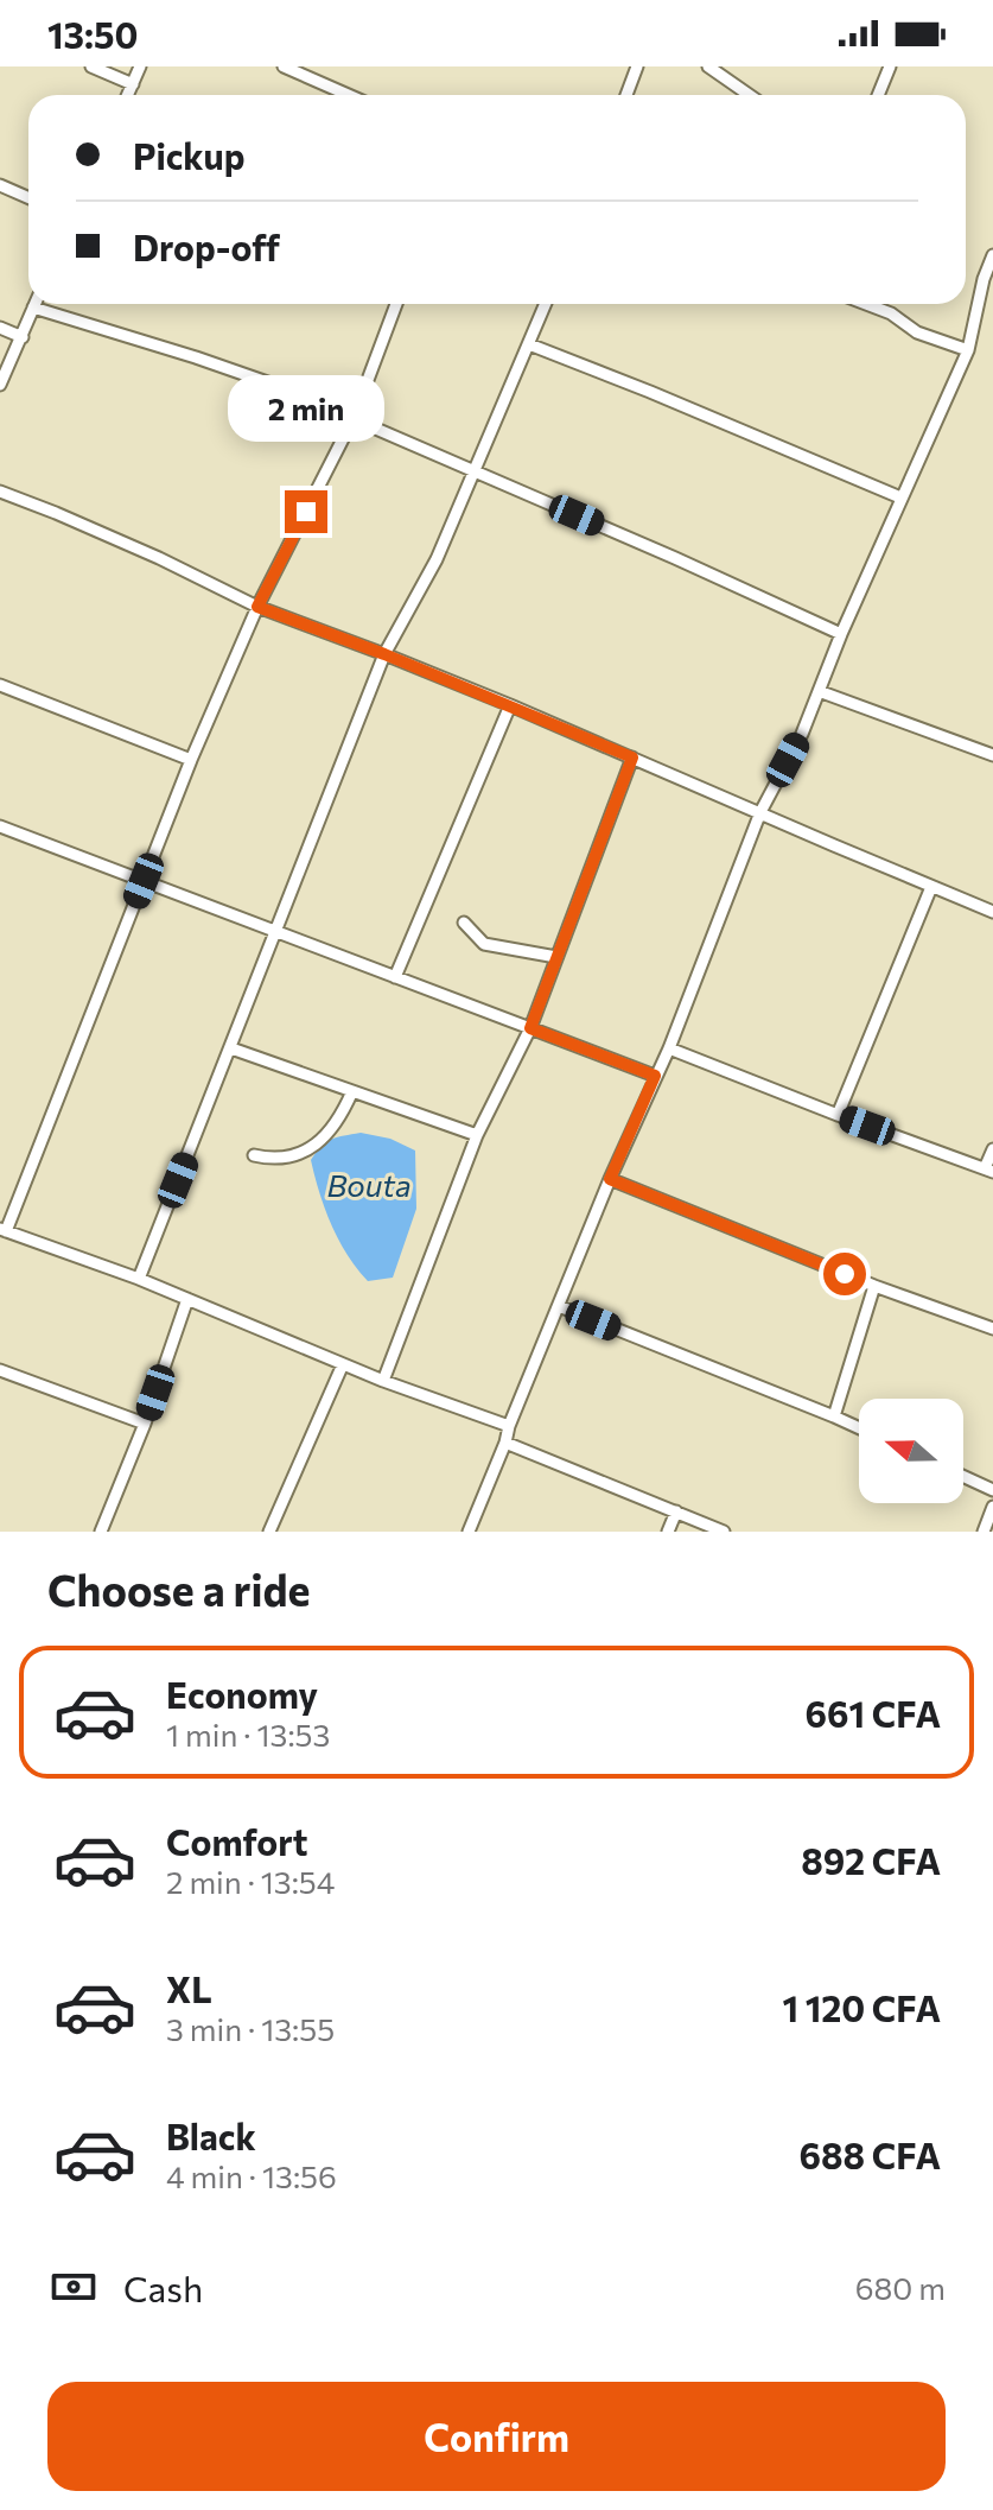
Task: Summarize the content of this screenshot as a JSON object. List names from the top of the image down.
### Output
{
  "water": ["Bouta"],
  "north": "left",
  "page": {
    "status": "13:50",
    "banner": ["Pickup", "Drop-off"],
    "bubble": "2 min",
    "heading": "Choose a ride",
    "list": [
      {
        "name": "Economy",
        "note": "1 min · 13:53",
        "value": "661 CFA"
      },
      {
        "name": "Comfort",
        "note": "2 min · 13:54",
        "value": "892 CFA"
      },
      {
        "name": "XL",
        "note": "3 min · 13:55",
        "value": "1 120 CFA"
      },
      {
        "name": "Black",
        "note": "4 min · 13:56",
        "value": "688 CFA"
      }
    ],
    "pay": ["Cash", "680 m"],
    "buttons": "Confirm"
  }
}
